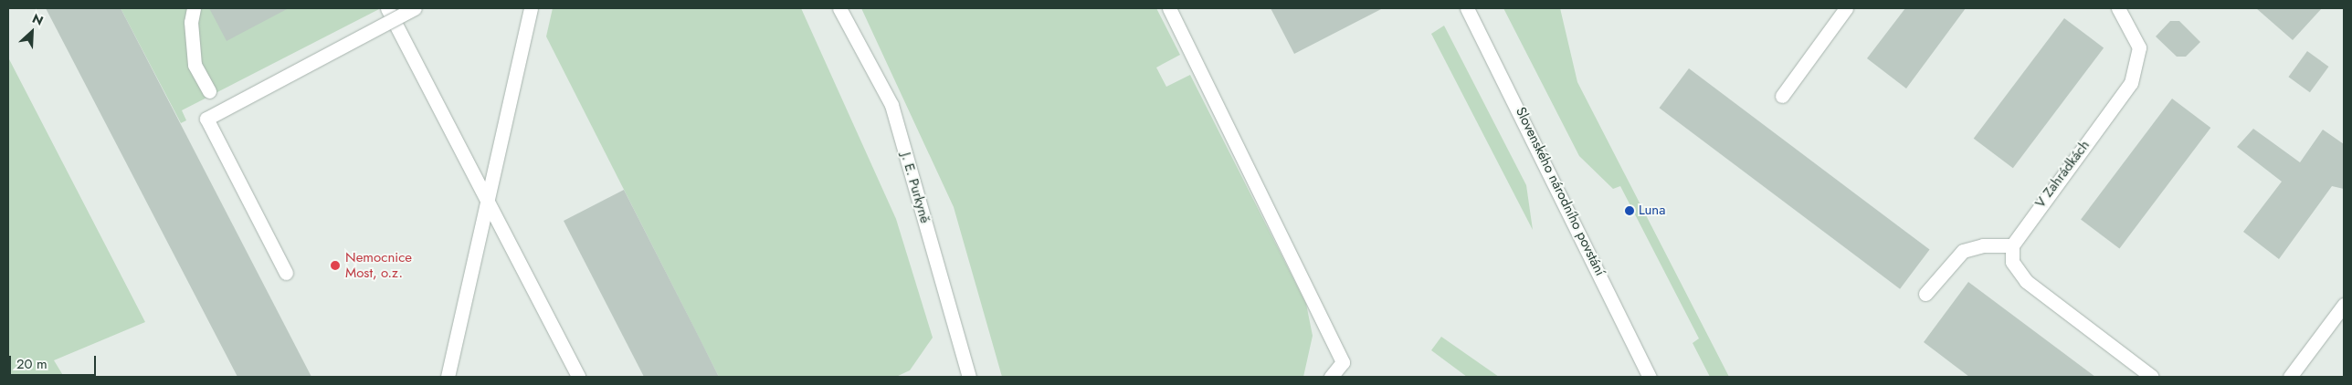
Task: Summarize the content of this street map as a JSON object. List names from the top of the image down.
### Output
{
  "streets": {
    "street": ["V Zahrádkách", "J. E. Purkyně", "Slovenského národního povstání"]
  },
  "places": ["Luna", "Nemocnice Most, o.z."],
  "scale_bar": "20 m",
  "north": "top right"
}
